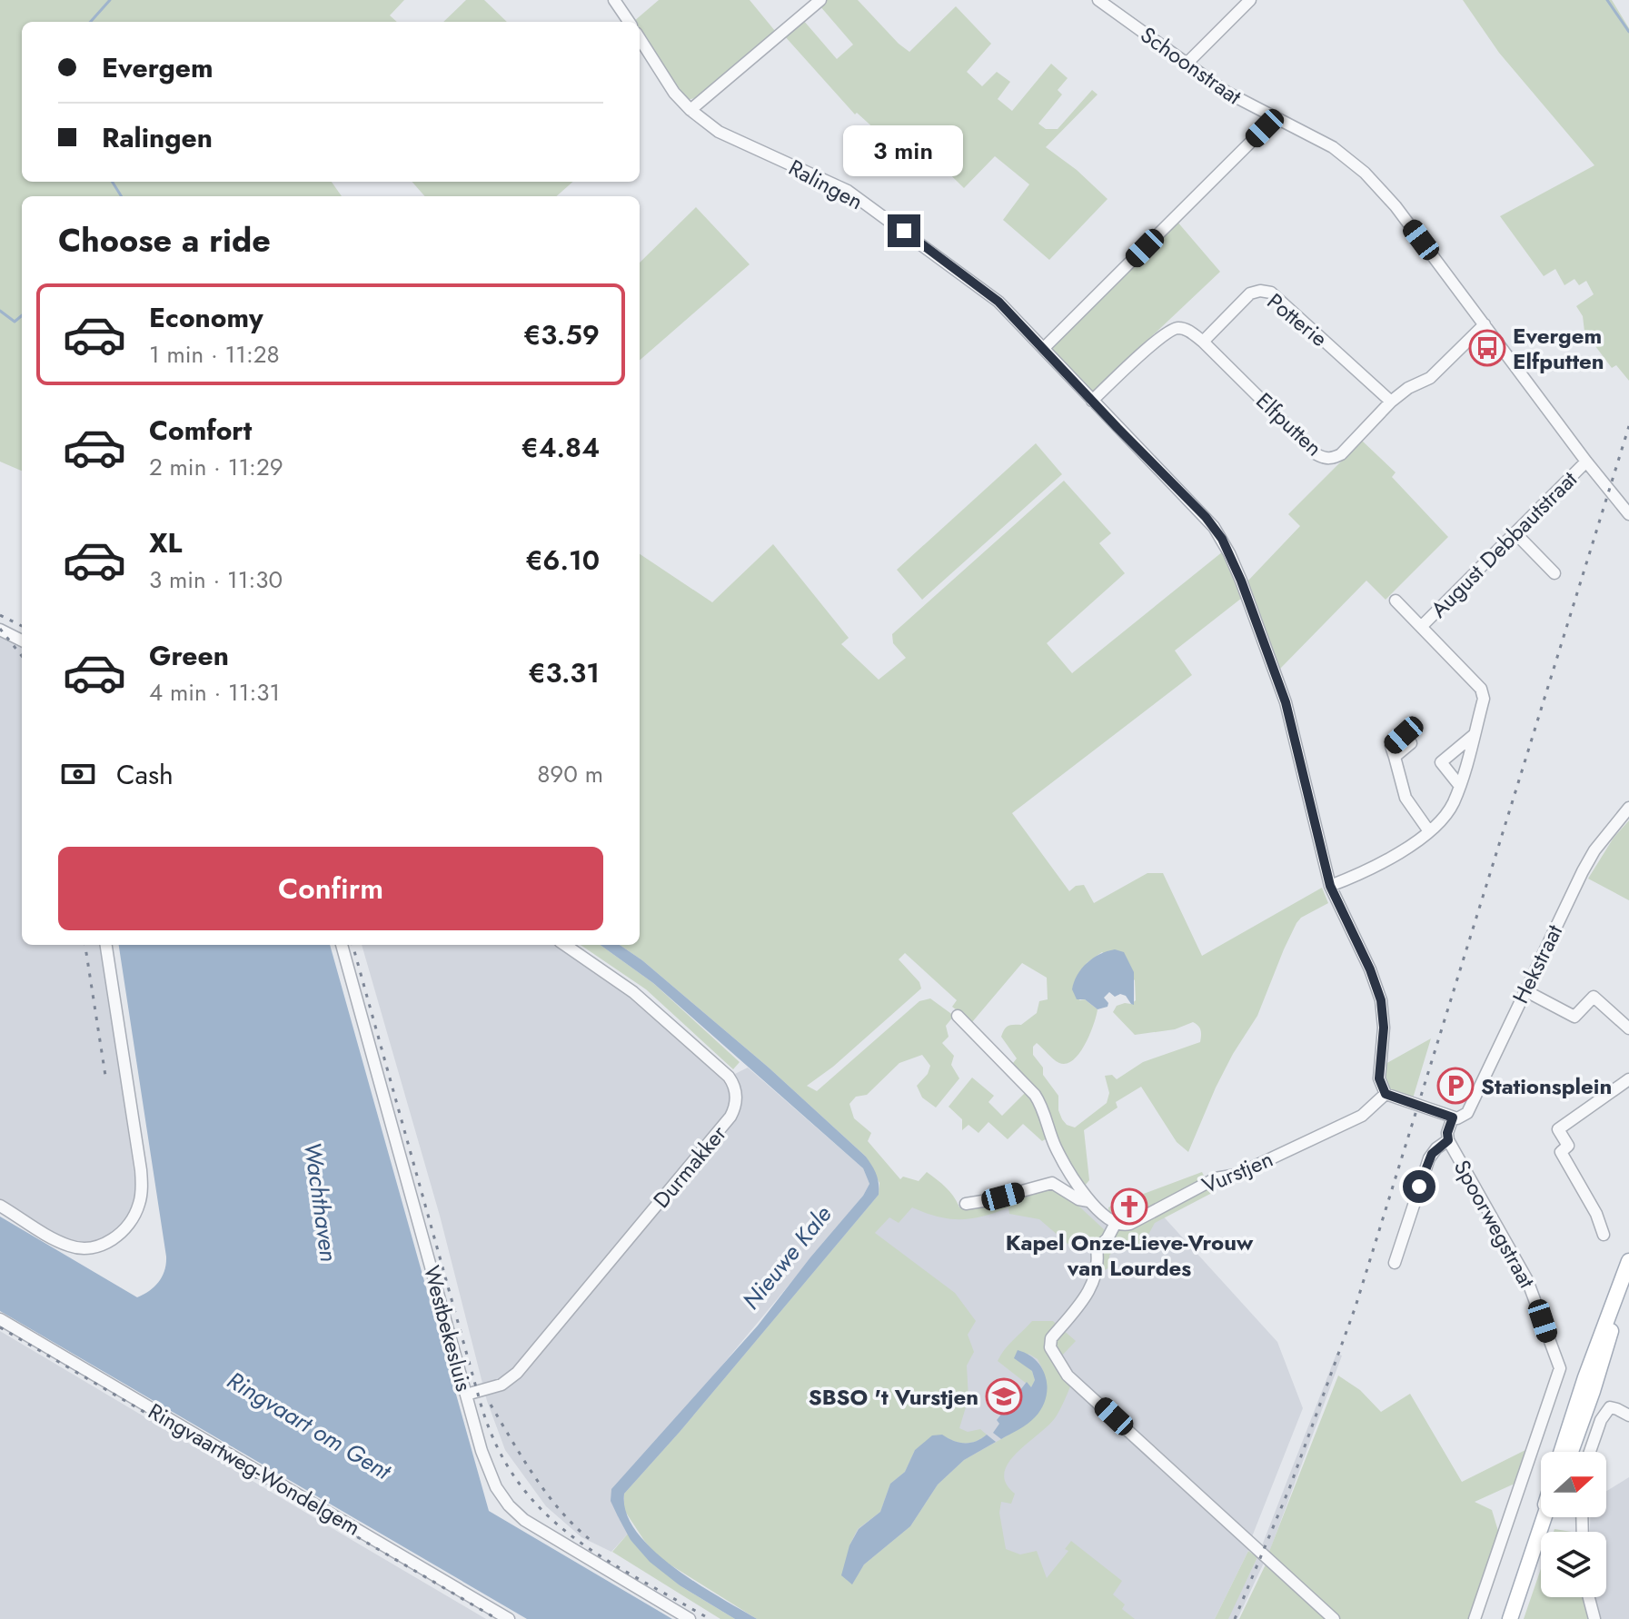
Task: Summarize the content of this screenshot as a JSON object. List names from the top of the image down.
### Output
{
  "streets": {
    "street": [
      "Schoonstraat",
      "Ralingen",
      "Potterie",
      "Elfputten",
      "August Debbautstraat",
      "Hekstraat",
      "Durmakker",
      "Vurstjen",
      "Spoorwegstraat",
      "Westbekesluis",
      "Ringvaartweg-Wondelgem"
    ]
  },
  "crossings": [
    ["Schoonstraat", "Elfputten"],
    ["Schoonstraat", "August Debbautstraat"],
    ["Ralingen", "Elfputten"],
    ["Ralingen", "Vurstjen"],
    ["Potterie", "Elfputten"],
    ["Hekstraat", "Spoorwegstraat"],
    ["Durmakker", "Westbekesluis"]
  ],
  "water": ["Wachthaven", "Nieuwe Kale", "Ringvaart om Gent"],
  "places": {
    "bus stop": ["Evergem Elfputten"],
    "parking": ["Stationsplein"],
    "church": ["Kapel Onze-Lieve-Vrouw van Lourdes"],
    "school or university": ["SBSO 't Vurstjen"]
  },
  "north": "right",
  "page": {
    "banner": ["Evergem", "Ralingen"],
    "bubble": "3 min",
    "heading": "Choose a ride",
    "list": [
      {
        "name": "Economy",
        "note": "1 min · 11:28",
        "value": "€3.59"
      },
      {
        "name": "Comfort",
        "note": "2 min · 11:29",
        "value": "€4.84"
      },
      {
        "name": "XL",
        "note": "3 min · 11:30",
        "value": "€6.10"
      },
      {
        "name": "Green",
        "note": "4 min · 11:31",
        "value": "€3.31"
      }
    ],
    "pay": ["Cash", "890 m"],
    "buttons": "Confirm"
  }
}
